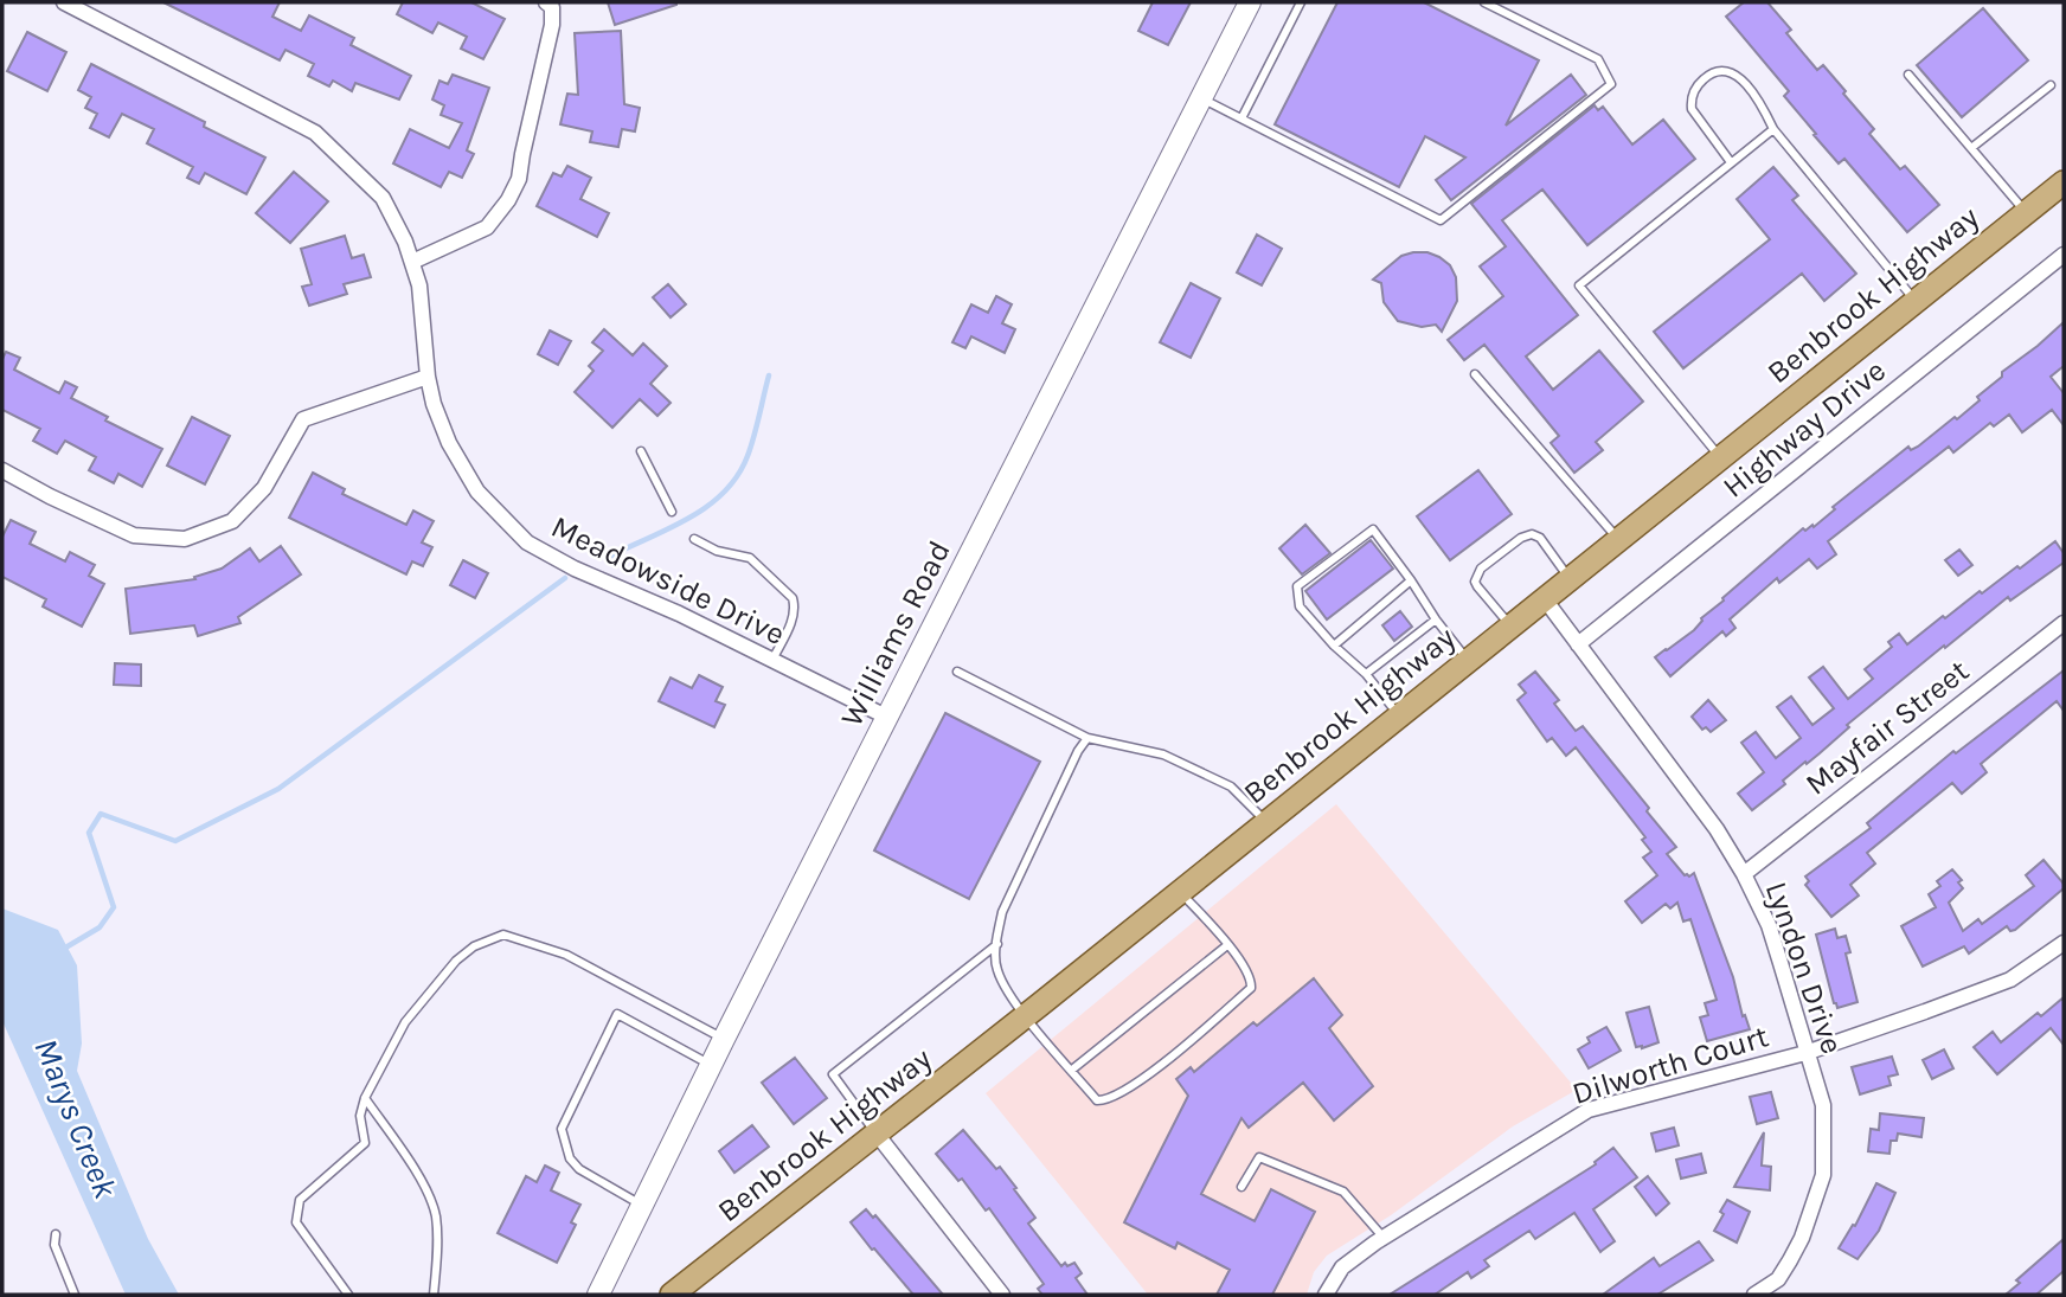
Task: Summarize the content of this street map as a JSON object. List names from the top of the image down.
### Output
{
  "streets": {
    "main road": ["Benbrook Highway"],
    "street": [
      "Highway Drive",
      "Meadowside Drive",
      "Williams Road",
      "Mayfair Street",
      "Lyndon Drive",
      "Dilworth Court"
    ]
  },
  "crossings": [
    ["Benbrook Highway", "Lyndon Drive"],
    ["Highway Drive", "Lyndon Drive"],
    ["Meadowside Drive", "Williams Road"],
    ["Mayfair Street", "Lyndon Drive"],
    ["Lyndon Drive", "Dilworth Court"]
  ],
  "water": ["Marys Creek"]
}
